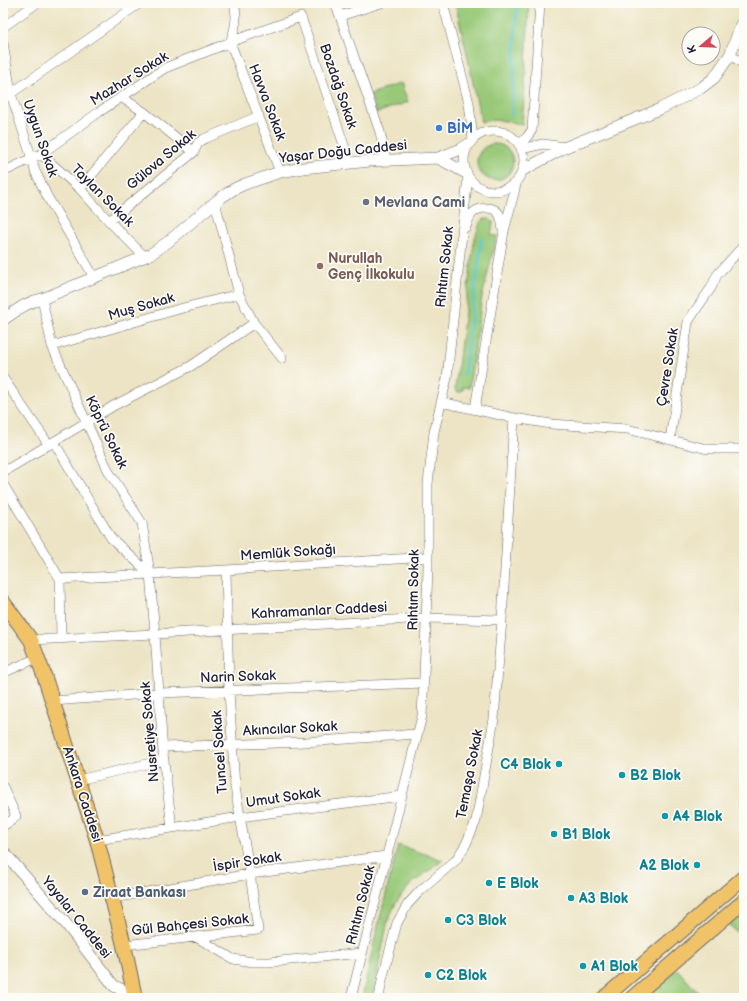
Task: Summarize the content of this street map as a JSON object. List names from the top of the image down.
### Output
{
  "streets": {
    "main road": ["Ankara Caddesi"],
    "street": [
      "Mazhar Sokak",
      "Bozdağ Sokak",
      "Havva Sokak",
      "Uygun Sokak",
      "Yaşar Doğu Caddesi",
      "Gülova Sokak",
      "Taylan Sokak",
      "Rıhtım Sokak",
      "Muş Sokak",
      "Çevre Sokak",
      "Köprü Sokak",
      "Memlük Sokağı",
      "Kahramanlar Caddesi",
      "Narin Sokak",
      "Akıncılar Sokak",
      "Nusretiye Sokak",
      "Tuncel Sokak",
      "Temaşa Sokak",
      "Umut Sokak",
      "İspir Sokak",
      "Yayalar Caddesi",
      "Gül Bahçesi Sokak"
    ]
  },
  "crossings": [
    ["Mazhar Sokak", "Bozdağ Sokak"],
    ["Mazhar Sokak", "Havva Sokak"],
    ["Mazhar Sokak", "Uygun Sokak"],
    ["Mazhar Sokak", "Taylan Sokak"],
    ["Bozdağ Sokak", "Yaşar Doğu Caddesi"],
    ["Havva Sokak", "Yaşar Doğu Caddesi"],
    ["Havva Sokak", "Gülova Sokak"],
    ["Uygun Sokak", "Yaşar Doğu Caddesi"],
    ["Yaşar Doğu Caddesi", "Taylan Sokak"],
    ["Yaşar Doğu Caddesi", "Köprü Sokak"],
    ["Gülova Sokak", "Taylan Sokak"],
    ["Rıhtım Sokak", "Memlük Sokağı"],
    ["Rıhtım Sokak", "Kahramanlar Caddesi"],
    ["Rıhtım Sokak", "Narin Sokak"],
    ["Rıhtım Sokak", "Akıncılar Sokak"],
    ["Rıhtım Sokak", "Umut Sokak"],
    ["Rıhtım Sokak", "İspir Sokak"],
    ["Muş Sokak", "Köprü Sokak"],
    ["Köprü Sokak", "Memlük Sokağı"],
    ["Köprü Sokak", "Kahramanlar Caddesi"],
    ["Köprü Sokak", "Nusretiye Sokak"],
    ["Memlük Sokağı", "Tuncel Sokak"],
    ["Kahramanlar Caddesi", "Nusretiye Sokak"],
    ["Kahramanlar Caddesi", "Tuncel Sokak"],
    ["Kahramanlar Caddesi", "Temaşa Sokak"],
    ["Kahramanlar Caddesi", "Ankara Caddesi"],
    ["Narin Sokak", "Nusretiye Sokak"],
    ["Narin Sokak", "Tuncel Sokak"],
    ["Narin Sokak", "Ankara Caddesi"],
    ["Akıncılar Sokak", "Nusretiye Sokak"],
    ["Akıncılar Sokak", "Tuncel Sokak"],
    ["Nusretiye Sokak", "Umut Sokak"],
    ["Tuncel Sokak", "Umut Sokak"],
    ["Tuncel Sokak", "İspir Sokak"],
    ["Tuncel Sokak", "Gül Bahçesi Sokak"],
    ["Ankara Caddesi", "Umut Sokak"],
    ["Ankara Caddesi", "İspir Sokak"],
    ["Ankara Caddesi", "Yayalar Caddesi"],
    ["Ankara Caddesi", "Gül Bahçesi Sokak"]
  ],
  "places": [
    "BİM",
    "Mevlana Cami",
    "Nurullah Genç İlkokulu",
    "C4 Blok",
    "B2 Blok",
    "A4 Blok",
    "B1 Blok",
    "A2 Blok",
    "E Blok",
    "Ziraat Bankası",
    "A3 Blok",
    "C3 Blok",
    "A1 Blok",
    "C2 Blok"
  ],
  "north": "left"
}
